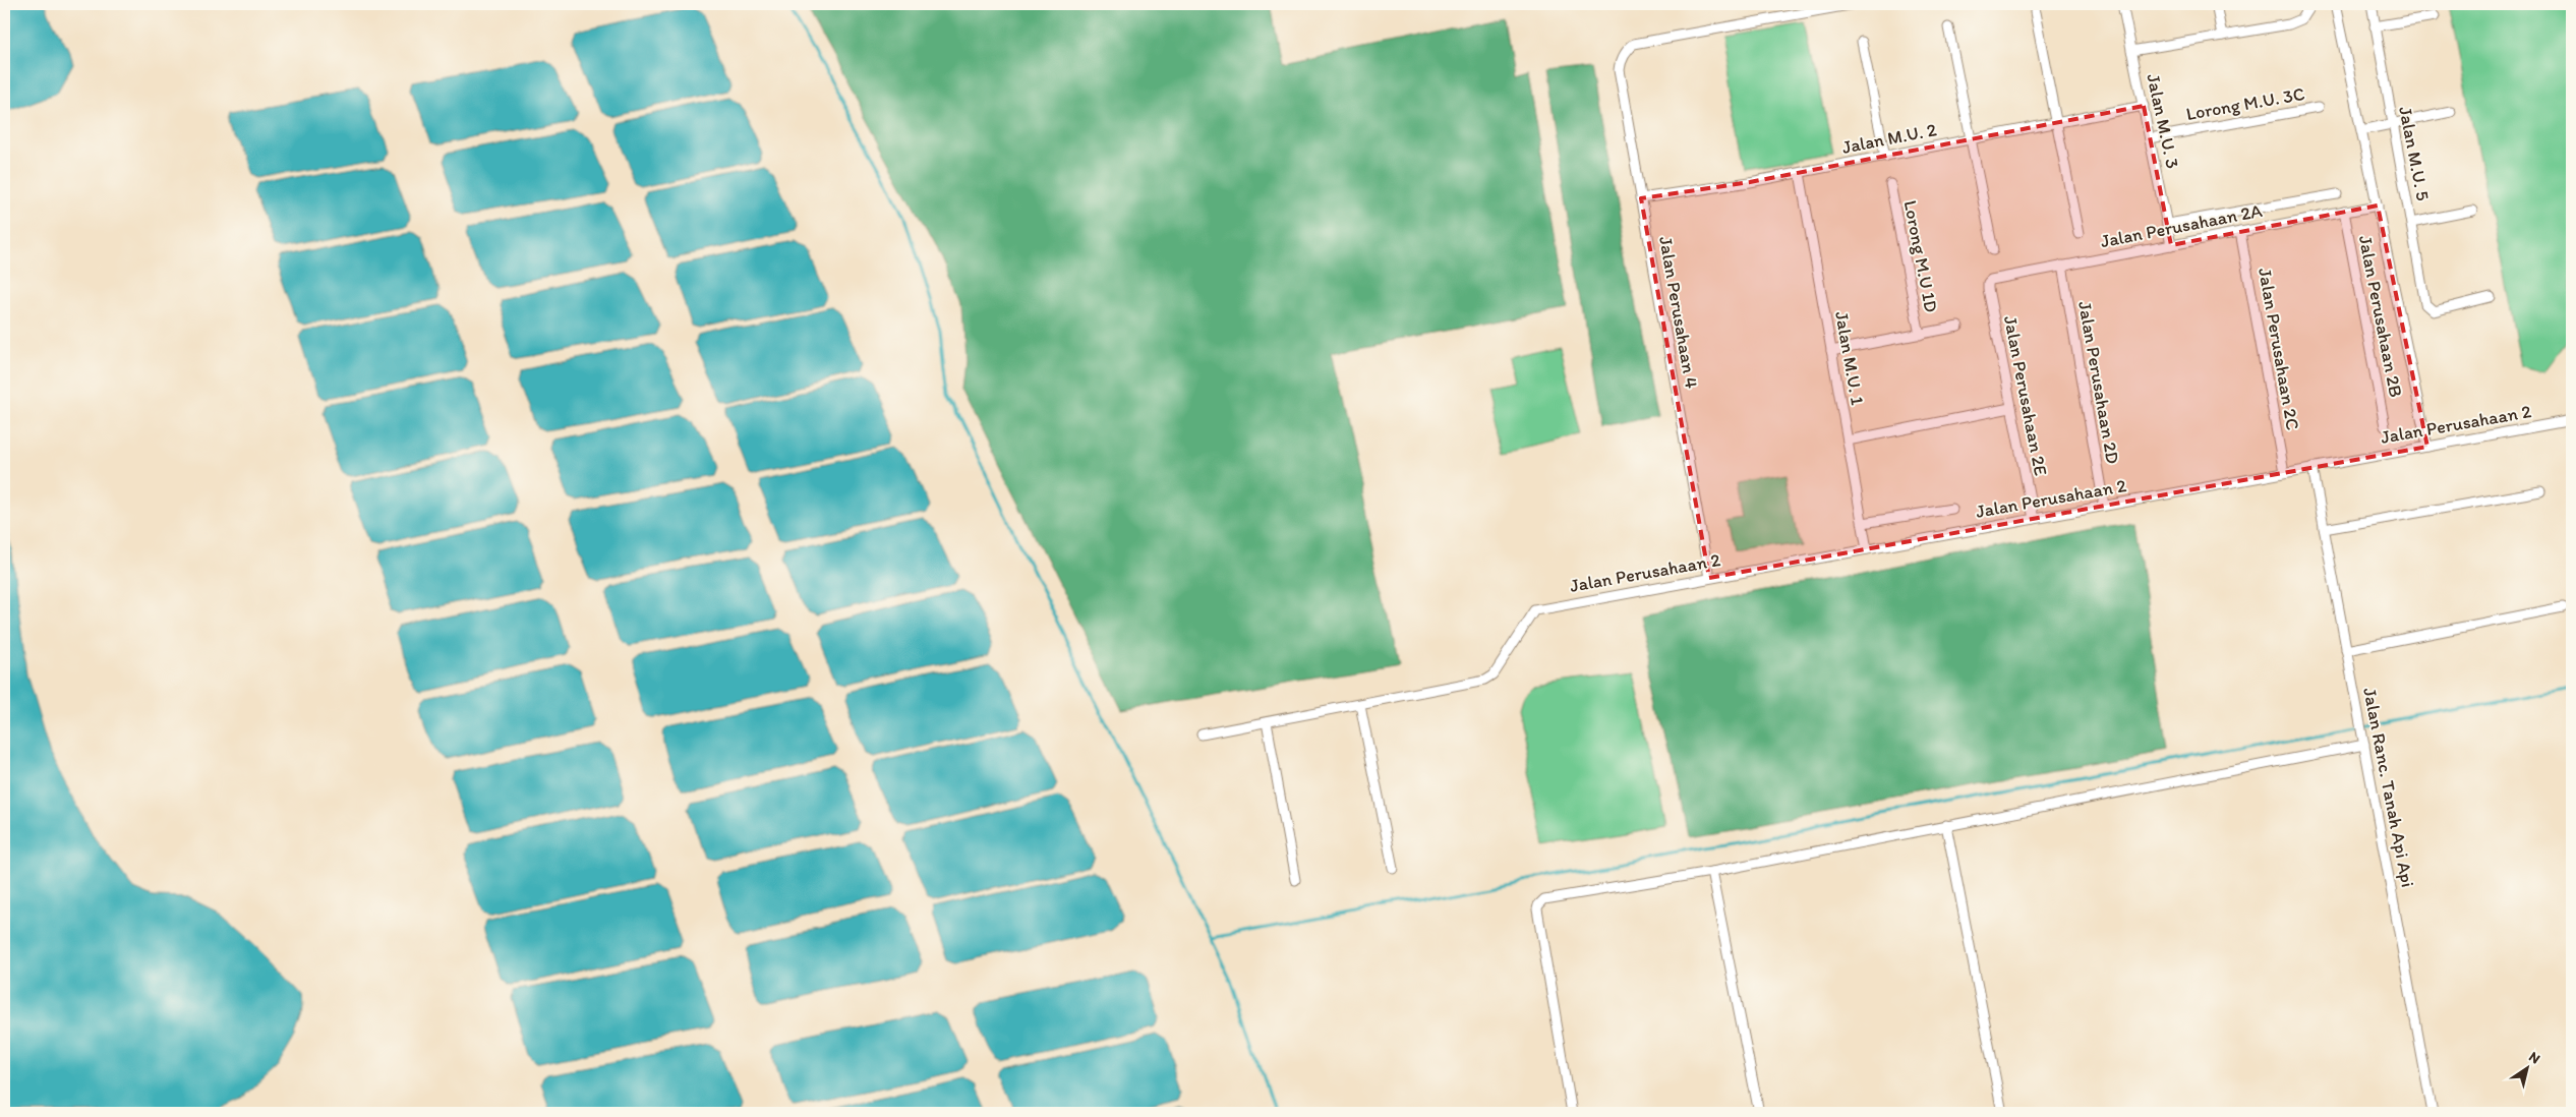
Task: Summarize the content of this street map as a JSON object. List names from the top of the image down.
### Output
{
  "streets": {
    "street": [
      "Lorong M.U. 3C",
      "Jalan M.U. 3",
      "Jalan M.U. 2",
      "Jalan M.U. 5",
      "Jalan Perusahaan 2A",
      "Lorong M.U 1D",
      "Jalan Perusahaan 4",
      "Jalan Perusahaan 2B",
      "Jalan Perusahaan 2C",
      "Jalan M.U. 1",
      "Jalan Perusahaan 2D",
      "Jalan Perusahaan 2E",
      "Jalan Perusahaan 2",
      "Jalan Ranc. Tanah Api Api"
    ]
  },
  "crossings": [
    ["Lorong M.U. 3C", "Jalan M.U. 3"],
    ["Jalan M.U. 3", "Jalan M.U. 2"],
    ["Jalan M.U. 3", "Jalan Perusahaan 2A"],
    ["Jalan M.U. 2", "Jalan Perusahaan 4"],
    ["Jalan M.U. 2", "Jalan M.U. 1"],
    ["Jalan Perusahaan 2A", "Jalan Perusahaan 2B"],
    ["Jalan Perusahaan 2A", "Jalan Perusahaan 2C"],
    ["Jalan Perusahaan 2A", "Jalan Perusahaan 2D"],
    ["Jalan Perusahaan 2A", "Jalan Perusahaan 2E"],
    ["Jalan Perusahaan 4", "Jalan Perusahaan 2"],
    ["Jalan Perusahaan 2C", "Jalan Perusahaan 2"],
    ["Jalan M.U. 1", "Jalan Perusahaan 2"],
    ["Jalan Perusahaan 2D", "Jalan Perusahaan 2"],
    ["Jalan Perusahaan 2E", "Jalan Perusahaan 2"],
    ["Jalan Perusahaan 2", "Jalan Ranc. Tanah Api Api"]
  ],
  "north": "top right"
}
